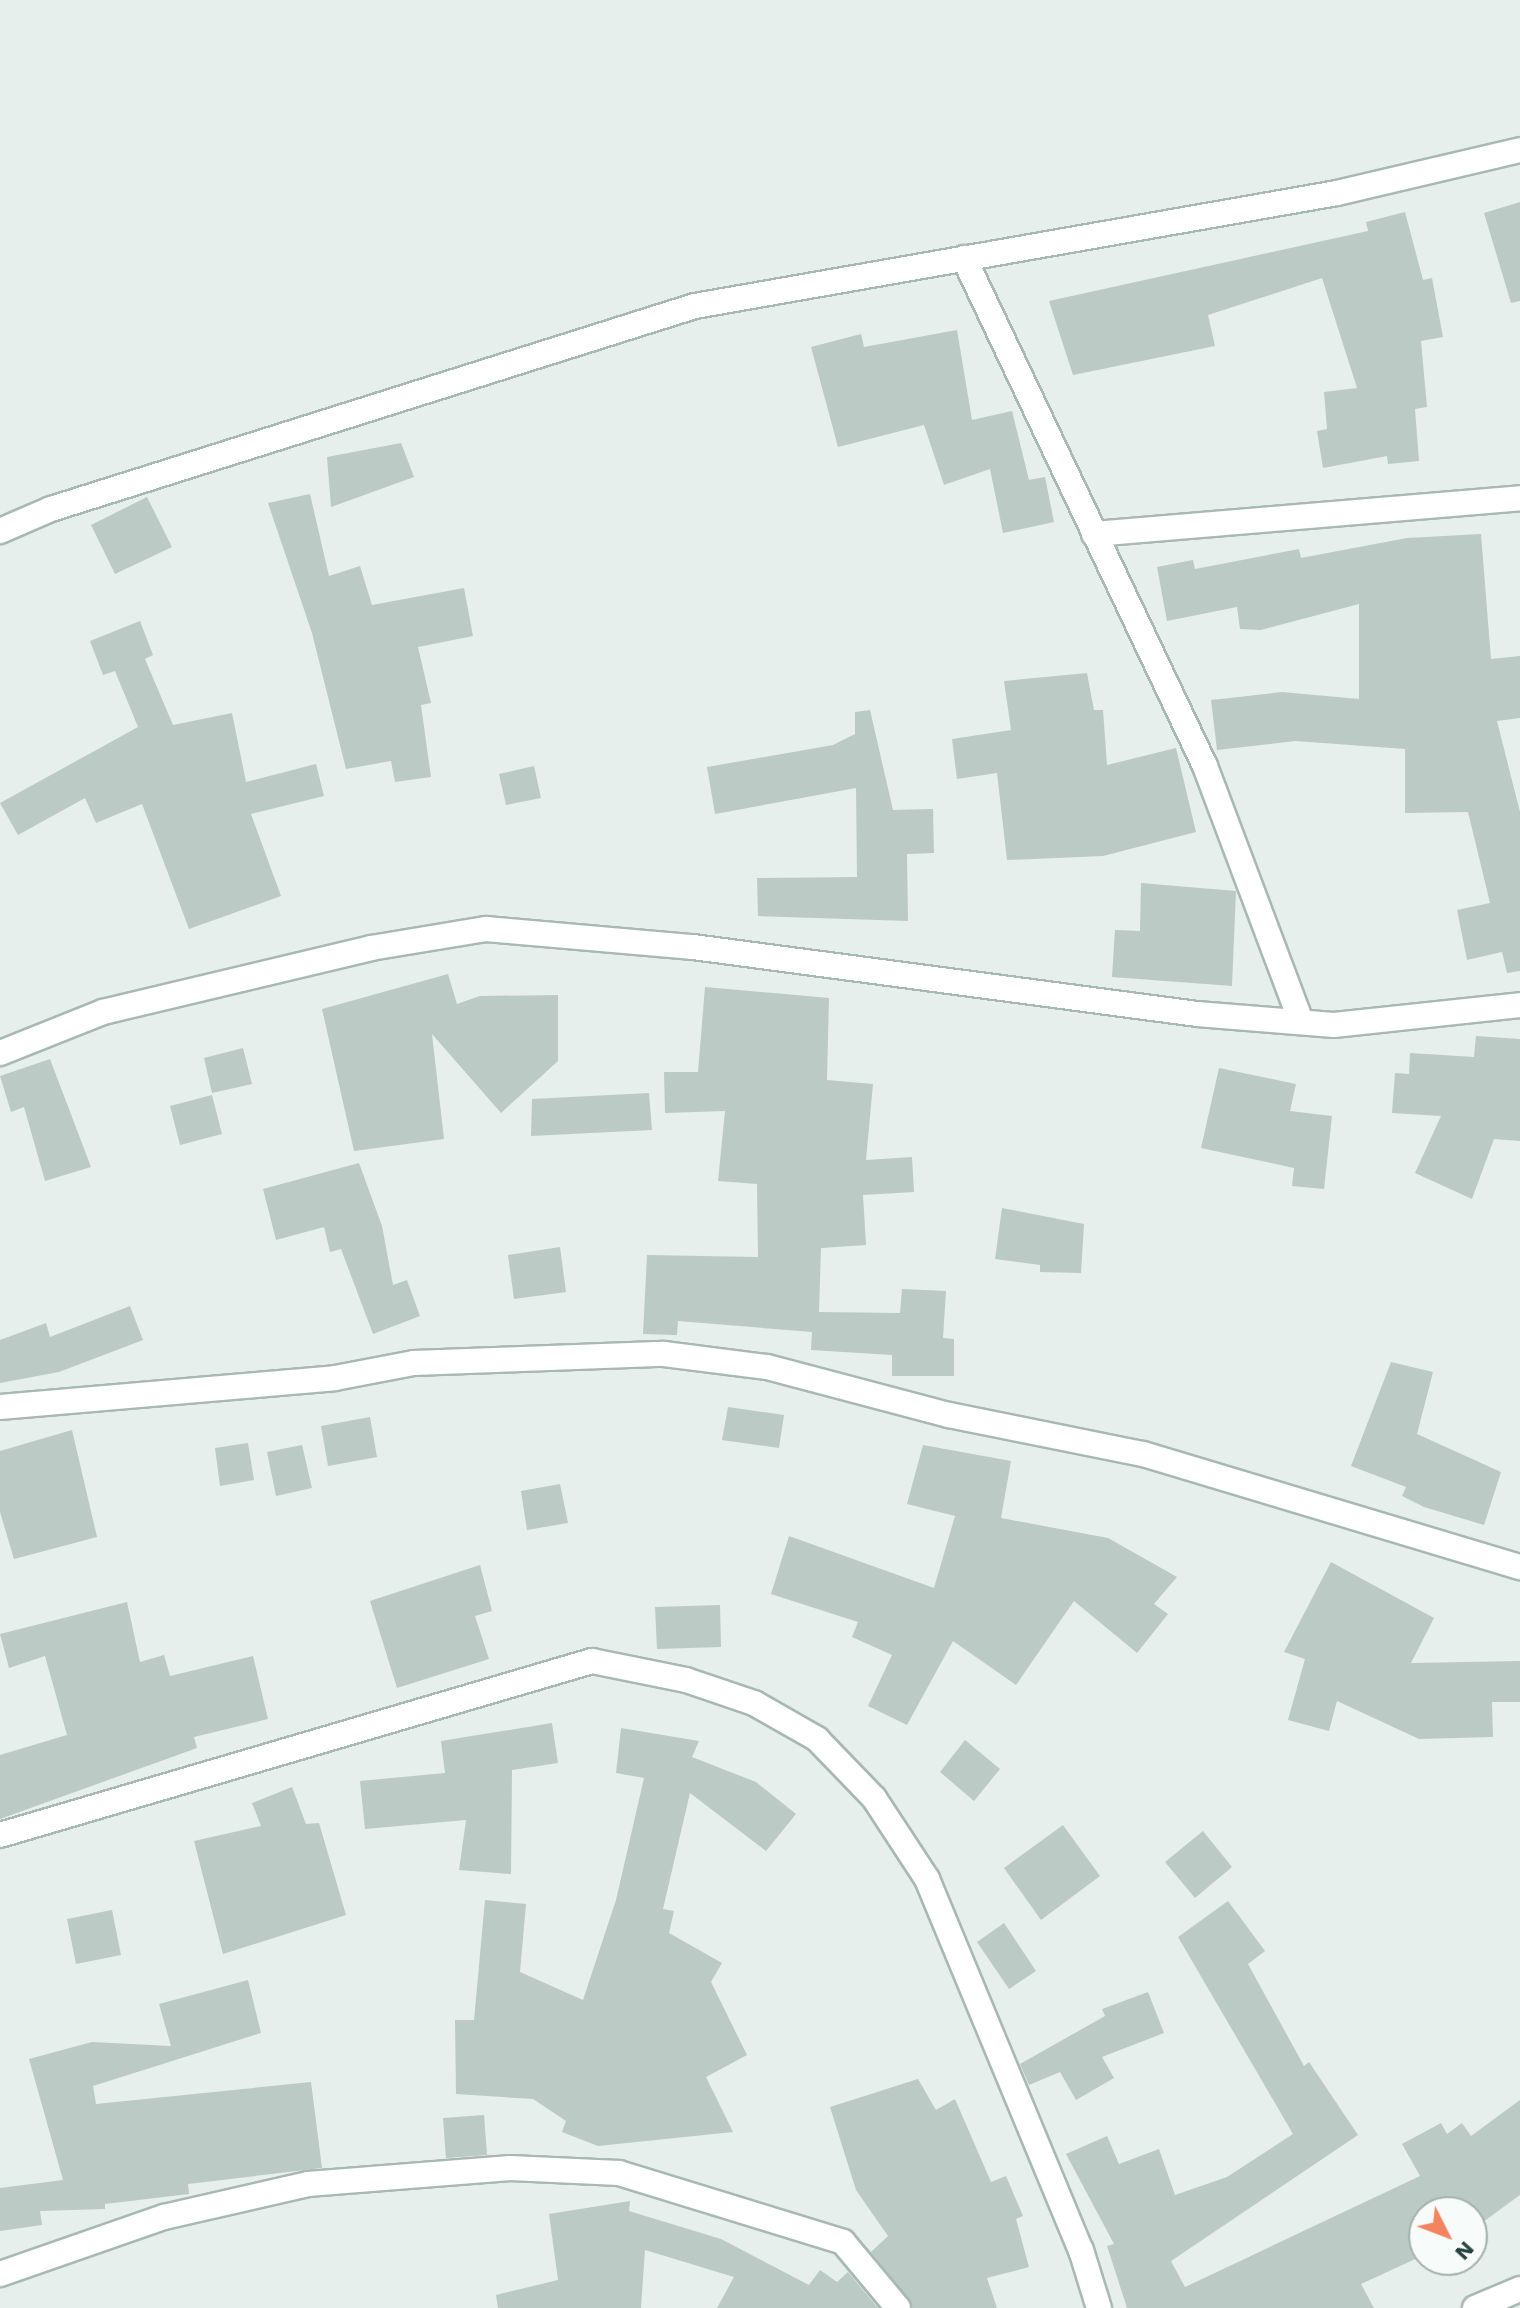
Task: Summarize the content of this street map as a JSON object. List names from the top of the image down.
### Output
{
  "north": "bottom right"
}
